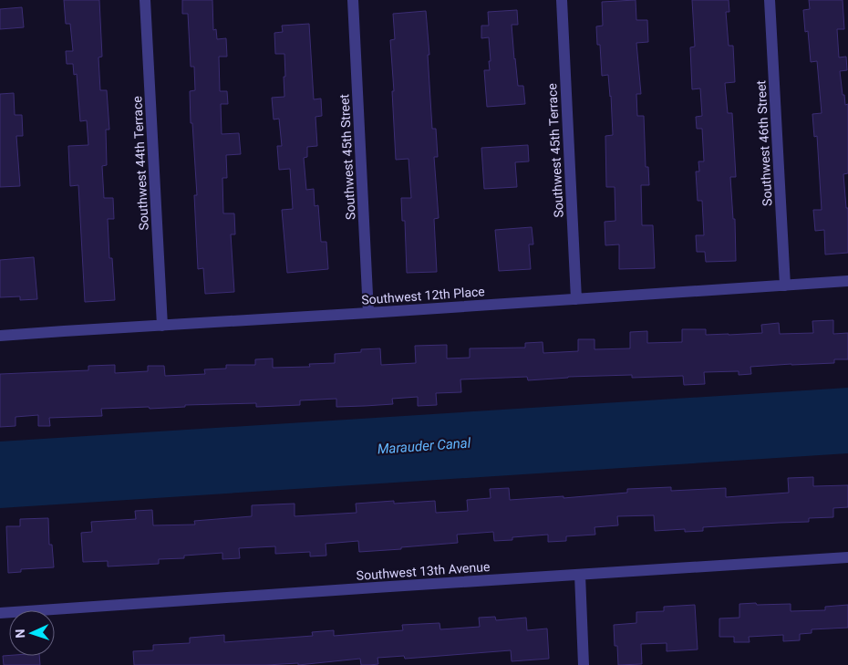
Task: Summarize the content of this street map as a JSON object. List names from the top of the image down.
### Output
{
  "streets": {
    "street": [
      "Southwest 46th Street",
      "Southwest 45th Terrace",
      "Southwest 45th Street",
      "Southwest 44th Terrace",
      "Southwest 12th Place",
      "Southwest 13th Avenue"
    ]
  },
  "crossings": [
    ["Southwest 46th Street", "Southwest 12th Place"],
    ["Southwest 45th Terrace", "Southwest 12th Place"],
    ["Southwest 45th Street", "Southwest 12th Place"],
    ["Southwest 44th Terrace", "Southwest 12th Place"]
  ],
  "water": ["Marauder Canal"],
  "north": "left"
}
